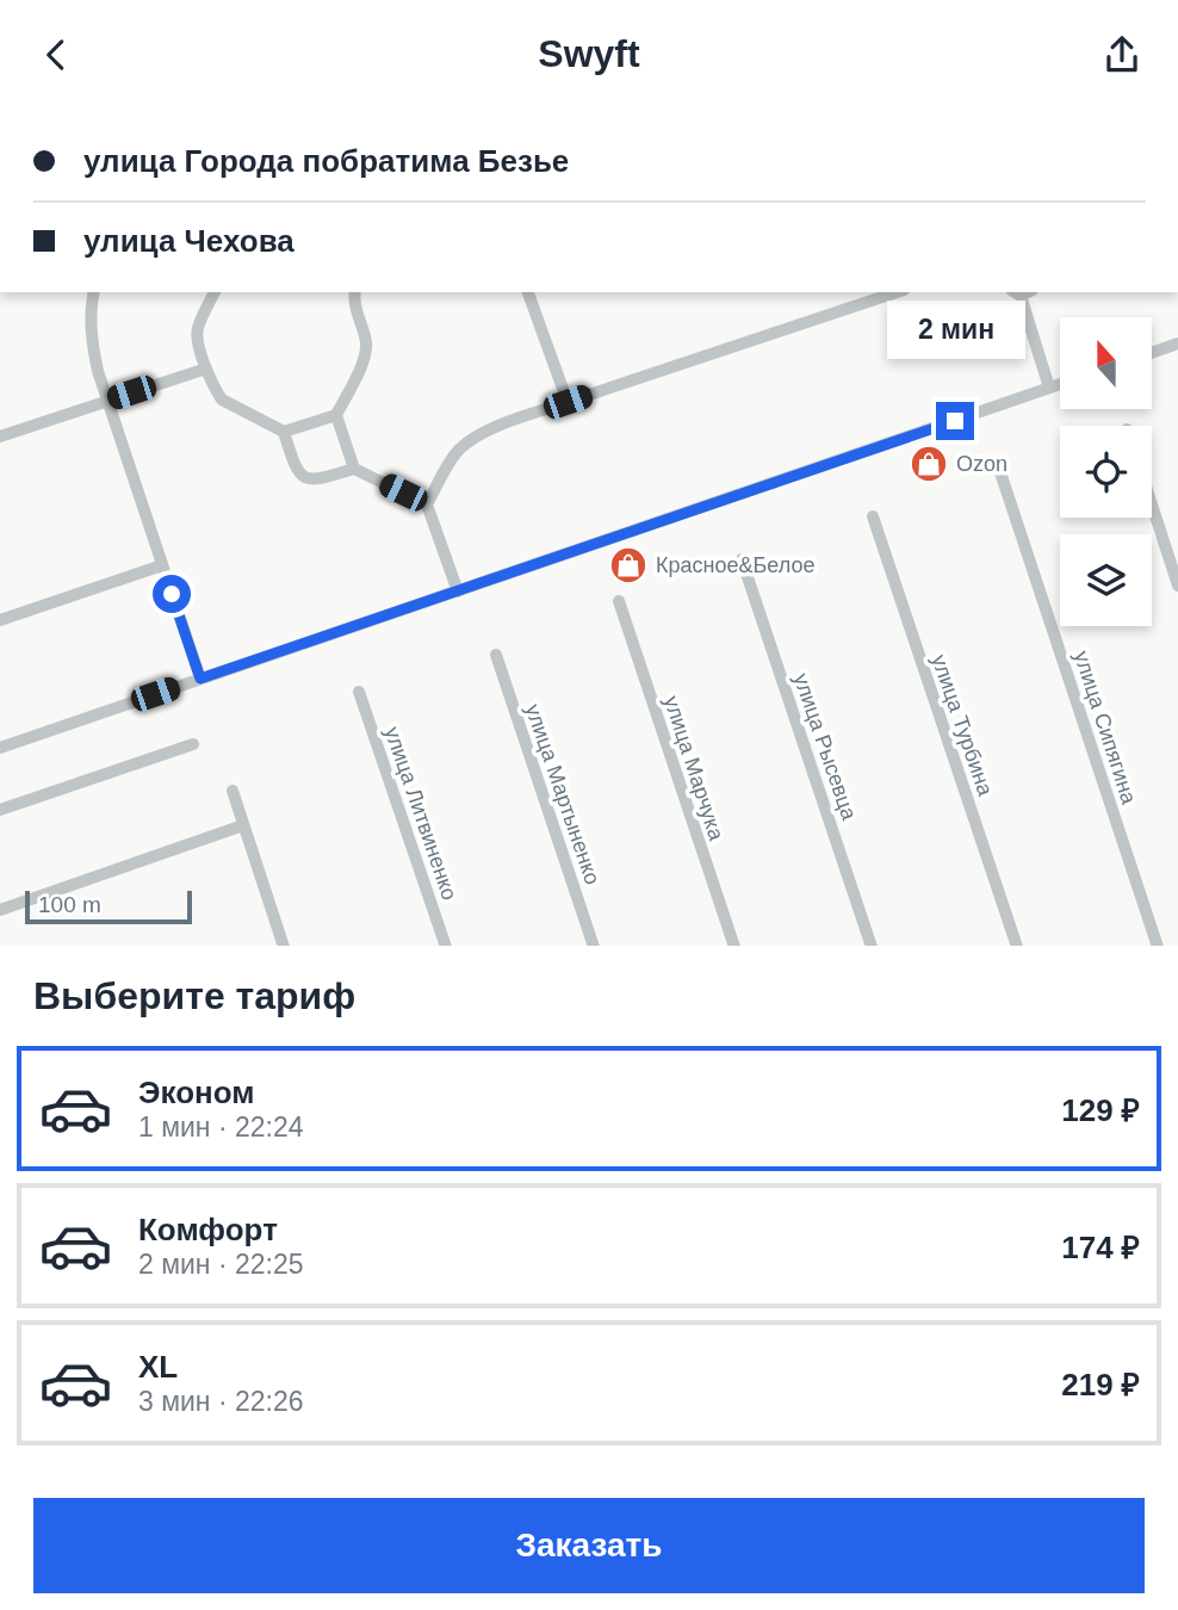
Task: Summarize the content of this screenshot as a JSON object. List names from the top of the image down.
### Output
{
  "streets": {
    "street": [
      "улица Турбина",
      "улица Сипягина",
      "улица Рысевца",
      "улица Марчука",
      "улица Мартыненко",
      "улица Литвиненко"
    ]
  },
  "places": {
    "shop": ["Ozon", "Красное&Белое"]
  },
  "scale_bar": "100 m",
  "north": "top",
  "page": {
    "header": "Swyft",
    "banner": ["улица Города побратима Безье", "улица Чехова"],
    "bubble": "2 мин",
    "scale": "100 m",
    "heading": "Выберите тариф",
    "list": [
      {
        "name": "Эконом",
        "note": "1 мин · 22:24",
        "value": "129 ₽"
      },
      {
        "name": "Комфорт",
        "note": "2 мин · 22:25",
        "value": "174 ₽"
      },
      {
        "name": "XL",
        "note": "3 мин · 22:26",
        "value": "219 ₽"
      }
    ],
    "buttons": "Заказать"
  }
}
